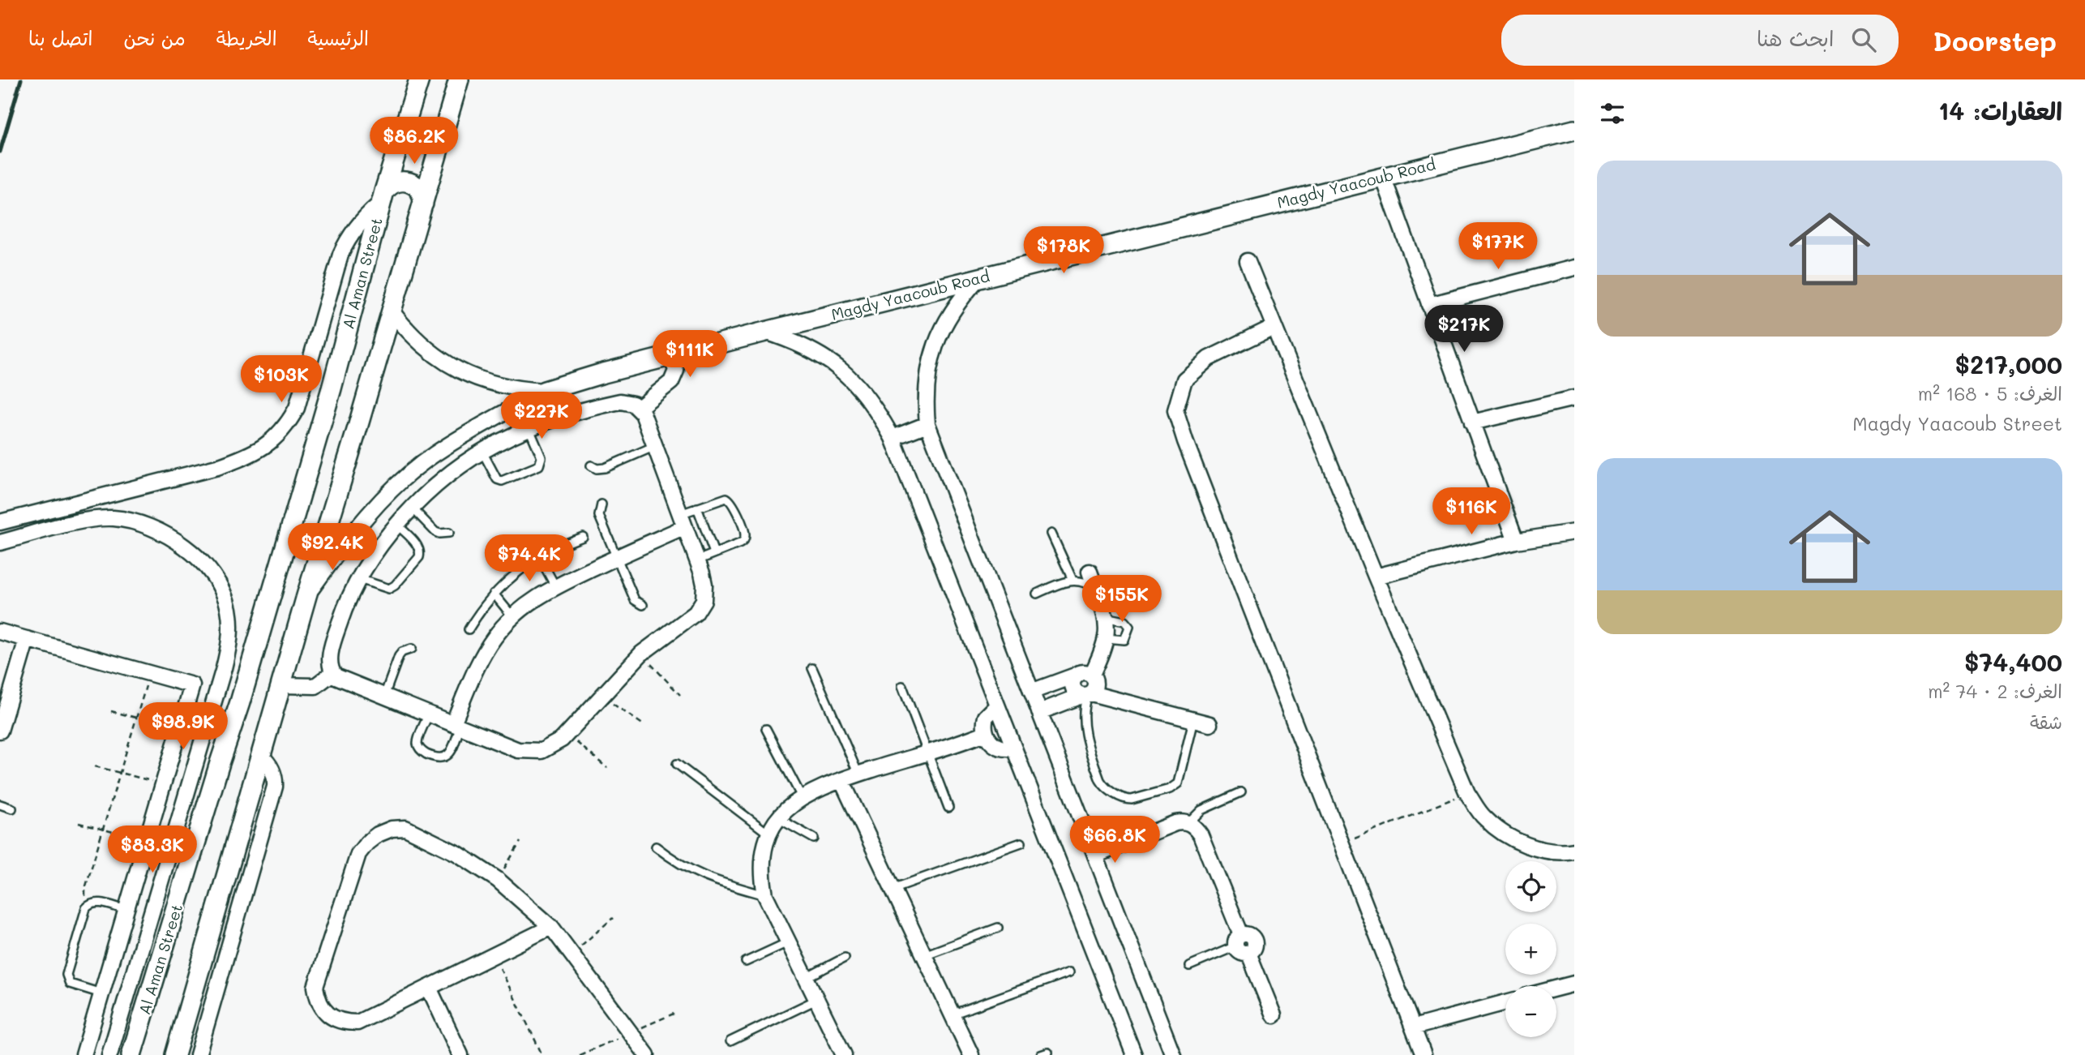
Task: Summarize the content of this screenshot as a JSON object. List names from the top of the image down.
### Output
{
  "streets": {
    "street": ["Magdy Yaacoub Road", "Al Aman Street"]
  },
  "page": {
    "header": "Doorstep",
    "search": "ابحث هنا",
    "nav": [
      "الرئيسية",
      "الخريطة",
      "من نحن",
      "اتصل بنا"
    ],
    "heading": "العقارات: 14",
    "price": [
      "$86.2K",
      "$177K",
      "$178K",
      "$217K",
      "$111K",
      "$103K",
      "$227K",
      "$116K",
      "$92.4K",
      "$74.4K",
      "$155K",
      "$98.9K",
      "$66.8K",
      "$83.3K"
    ],
    "list": [
      {
        "name": "$217,000",
        "note": "الغرف: 5 · 168 m² · Magdy Yaacoub Street"
      },
      {
        "name": "$74,400",
        "note": "الغرف: 2 · 74 m² · شقة"
      }
    ],
    "map_buttons": ["+", "−"]
  }
}
